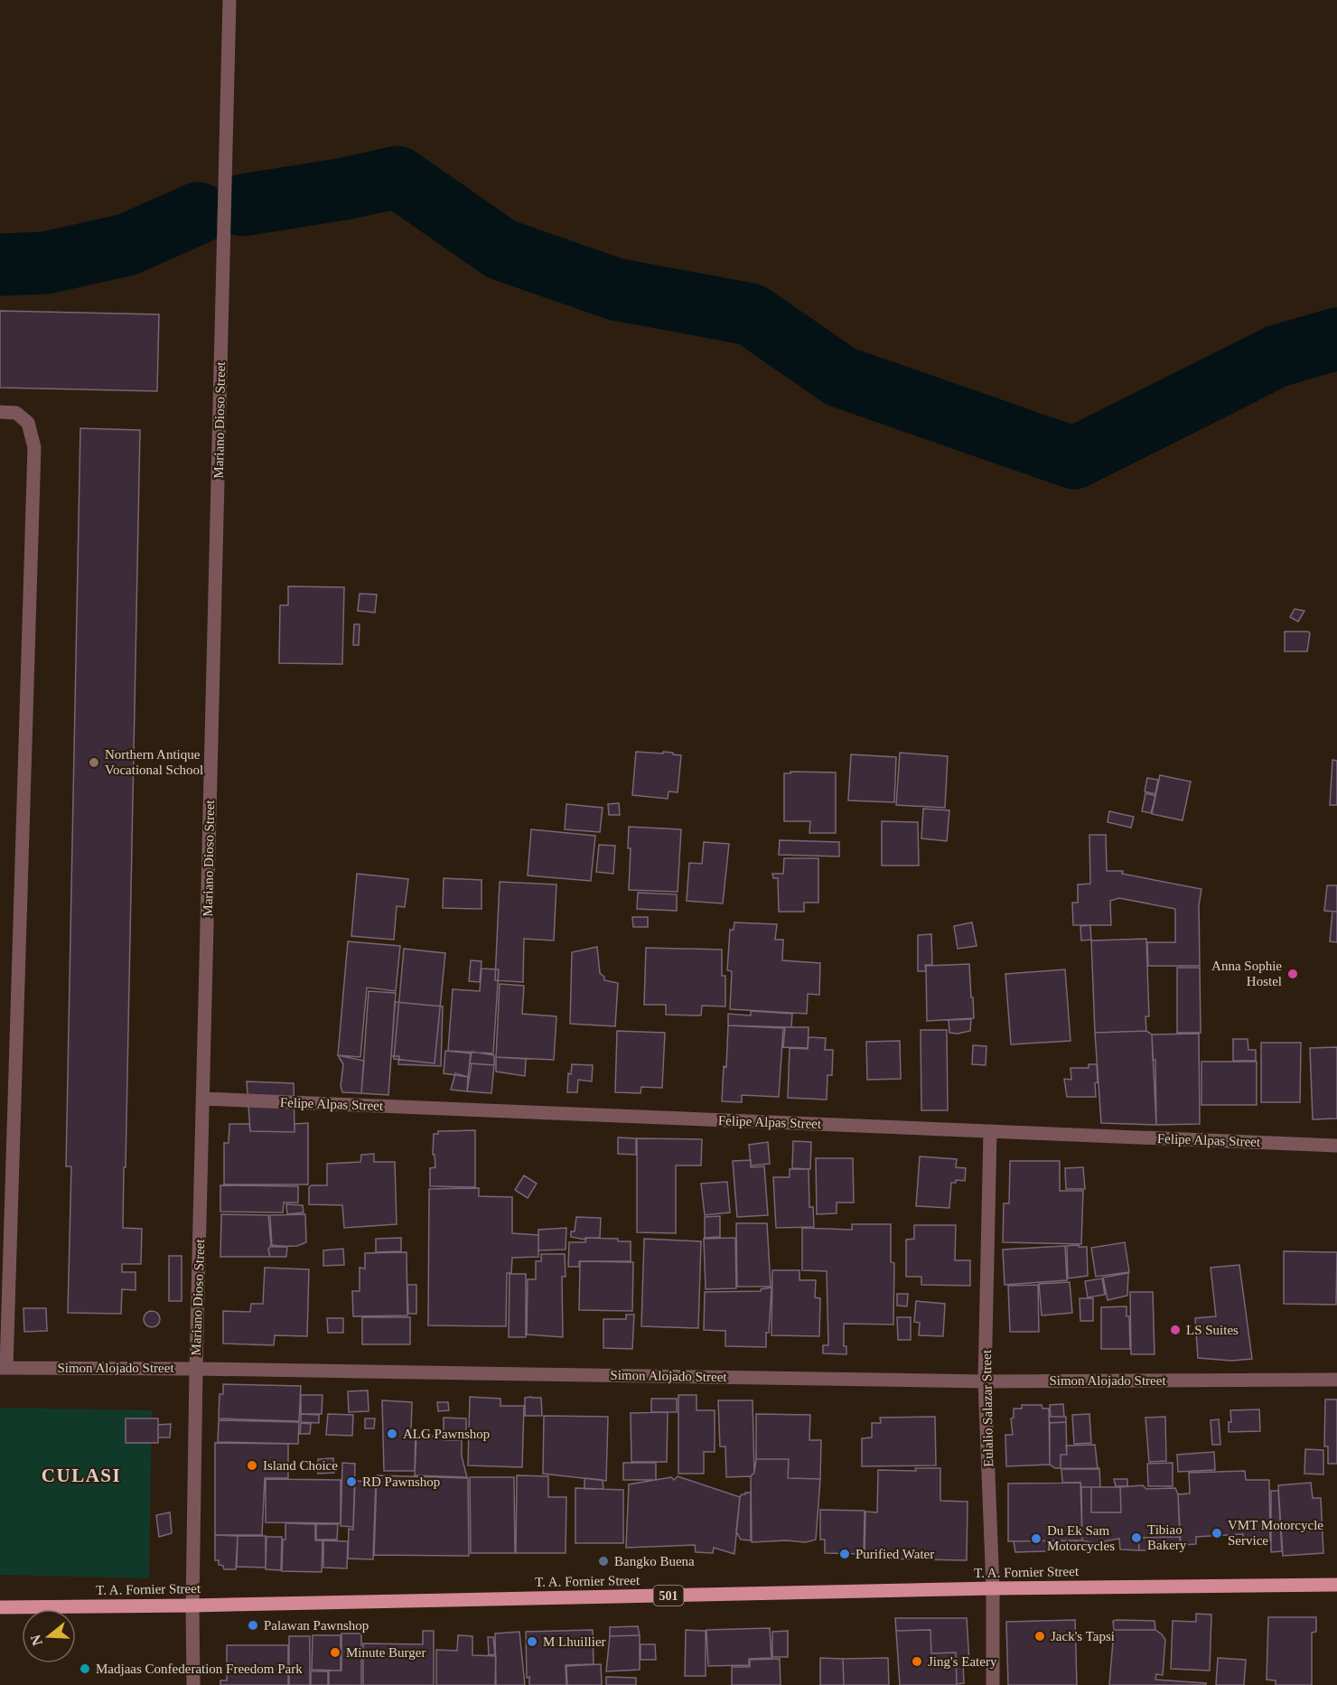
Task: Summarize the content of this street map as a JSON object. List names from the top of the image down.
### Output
{
  "streets": {
    "main road": ["T. A. Fornier Street", "501"],
    "street": [
      "Mariano Dioso Street",
      "Felipe Alpas Street",
      "Simon Alojado Street",
      "Eulalio Salazar Street"
    ]
  },
  "crossings": [
    ["Mariano Dioso Street", "Felipe Alpas Street"],
    ["Mariano Dioso Street", "Simon Alojado Street"],
    ["Mariano Dioso Street", "T. A. Fornier Street"],
    ["Felipe Alpas Street", "Eulalio Salazar Street"],
    ["Simon Alojado Street", "Eulalio Salazar Street"],
    ["Eulalio Salazar Street", "T. A. Fornier Street"]
  ],
  "districts": ["CULASI"],
  "places": [
    "Northern Antique Vocational School",
    "Anna Sophie Hostel",
    "LS Suites",
    "ALG Pawnshop",
    "Island Choice",
    "RD Pawnshop",
    "VMT Motorcycle Service",
    "Tibiao Bakery",
    "Du Ek Sam Motorcycles",
    "Purified Water",
    "Bangko Buena",
    "Palawan Pawnshop",
    "Jack's Tapsi",
    "M Lhuillier",
    "Minute Burger",
    "Jing's Eatery",
    "Madjaas Confederation Freedom Park"
  ],
  "north": "left"
}
